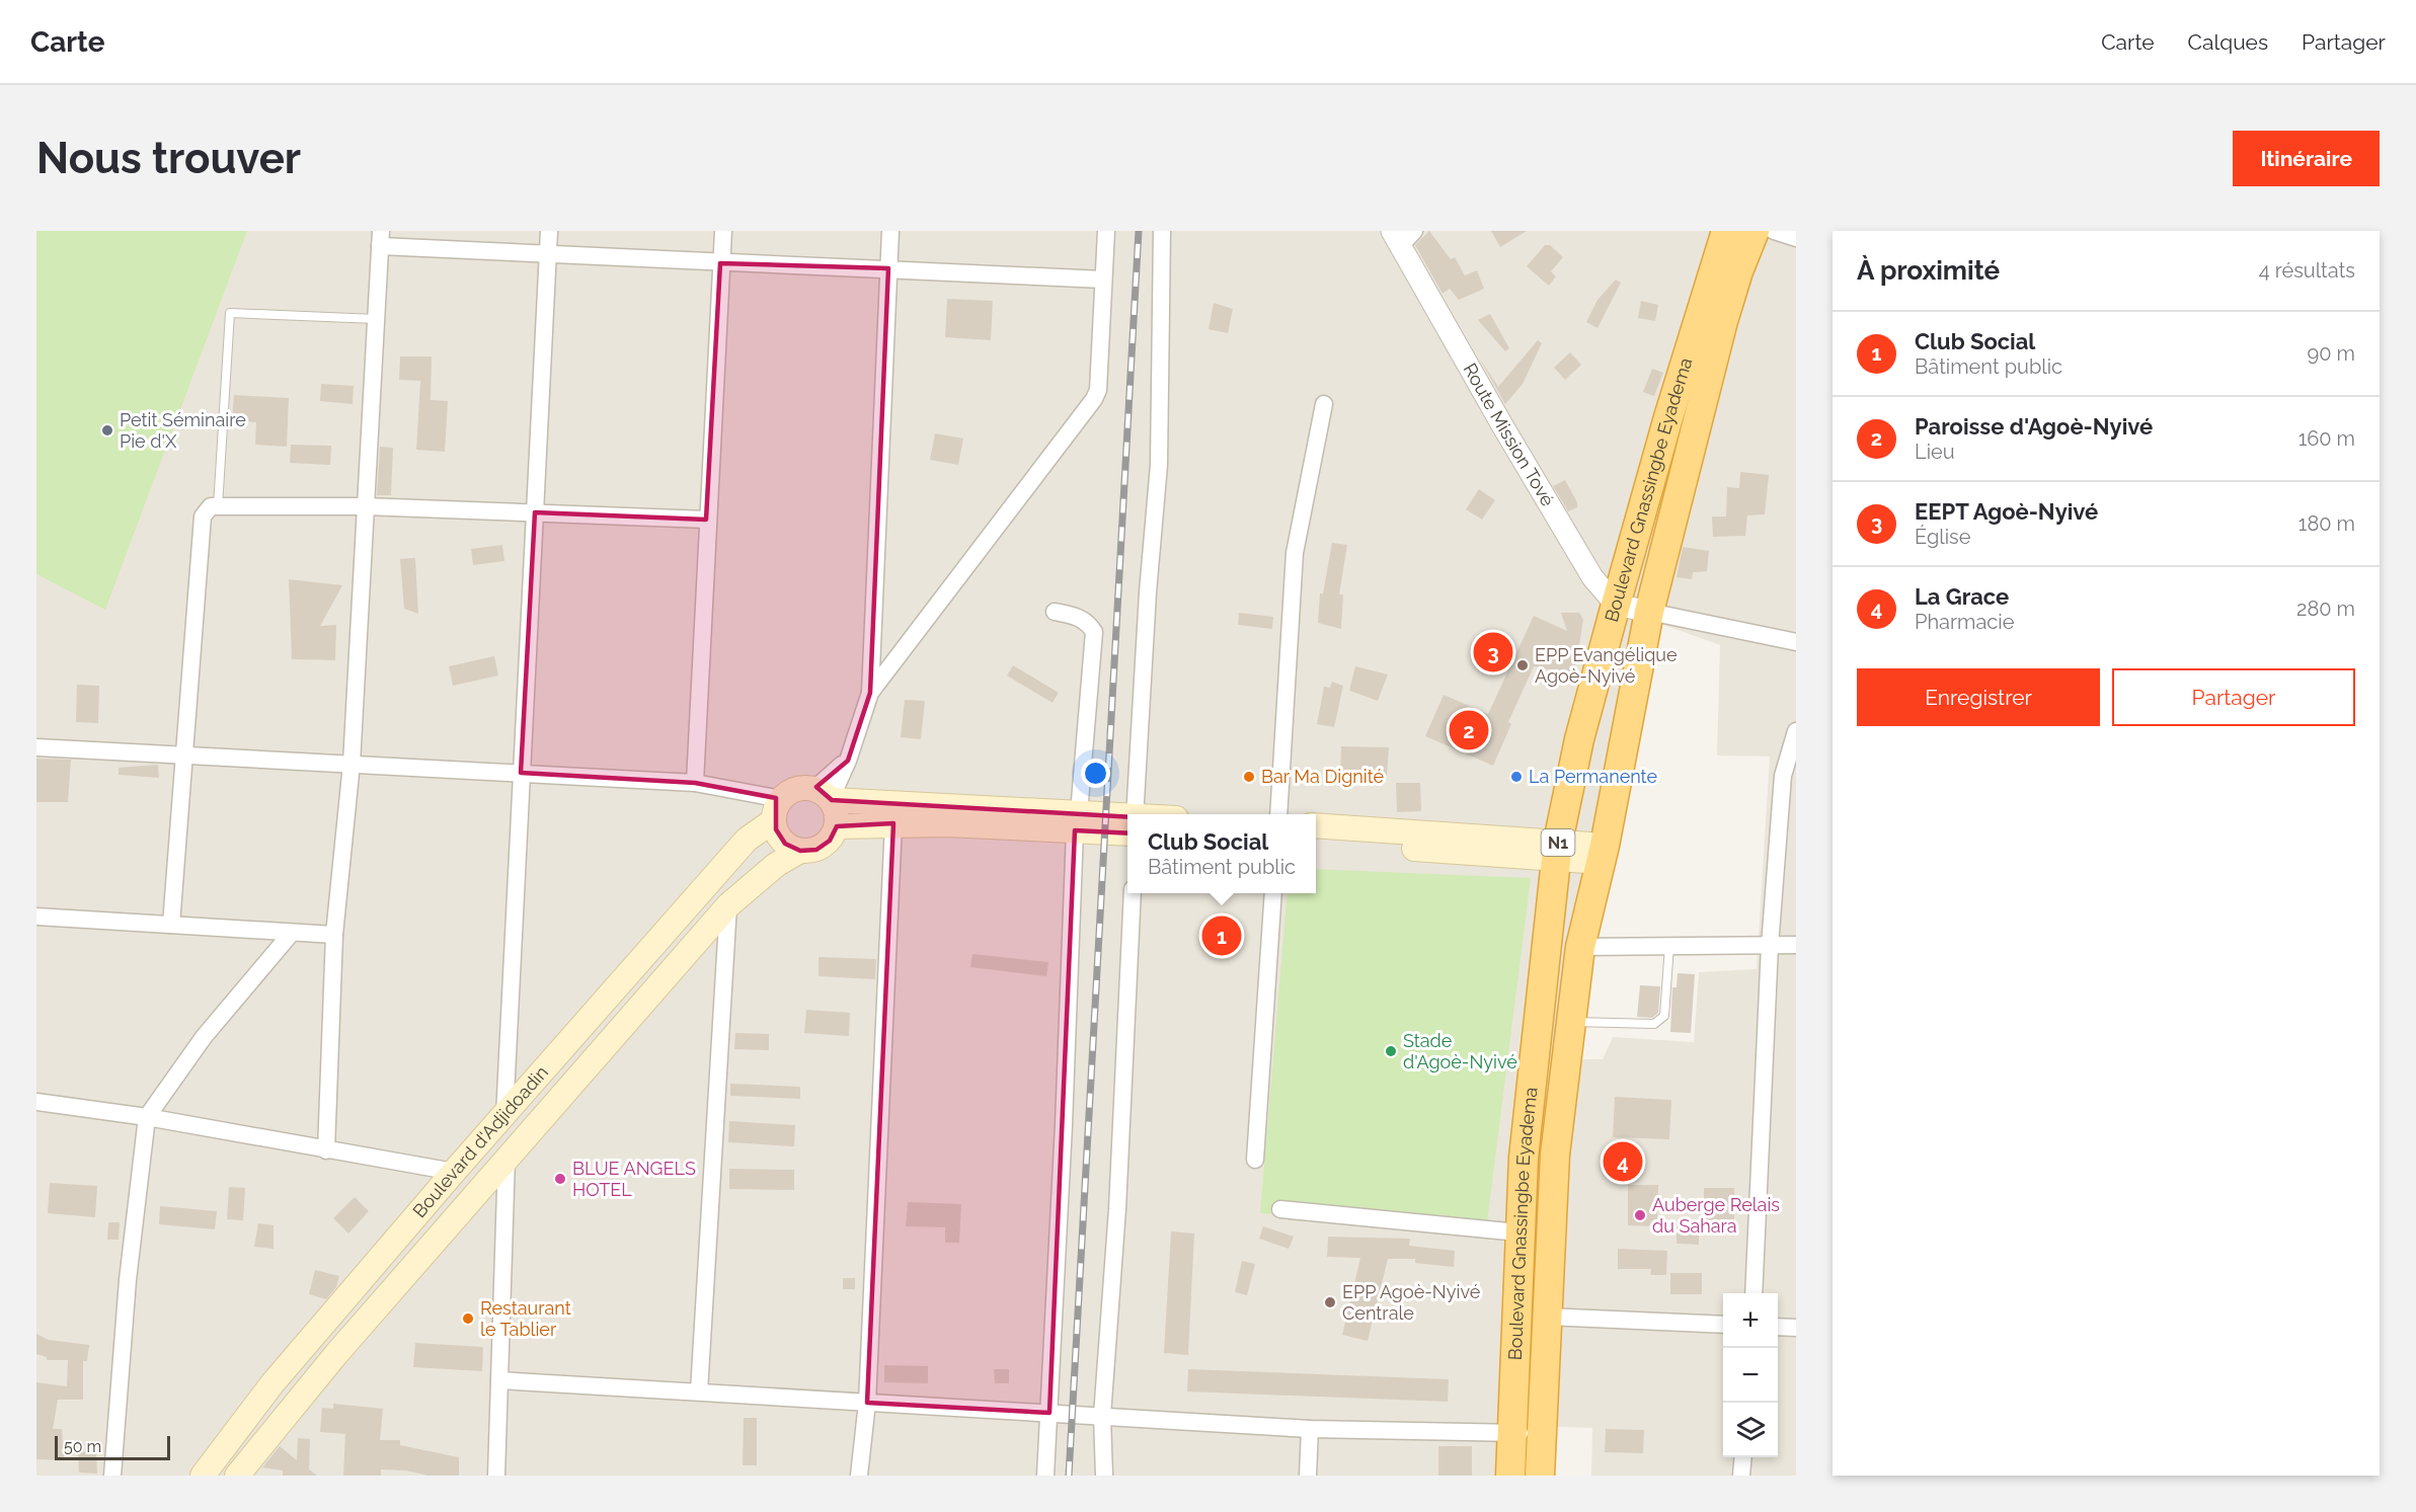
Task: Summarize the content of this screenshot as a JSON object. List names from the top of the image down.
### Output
{
  "streets": {
    "highway": ["Boulevard Gnassingbe Eyadema", "N1"],
    "main road": ["Boulevard d'Adjidoadin"],
    "street": ["Route Mission Tové"]
  },
  "crossings": [
    ["Route Mission Tové", "Boulevard Gnassingbe Eyadema"]
  ],
  "places": [
    "Petit Séminaire Pie d'X",
    "EPP Evangélique Agoè-Nyivé",
    "Bar Ma Dignité",
    "La Permanente",
    "Stade d'Agoè-Nyivé",
    "BLUE ANGELS HOTEL",
    "Auberge Relais du Sahara",
    "EPP Agoè-Nyivé Centrale",
    "Restaurant le Tablier"
  ],
  "scale_bar": "50 m",
  "page": {
    "header": "Carte",
    "nav": ["Carte", "Calques", "Partager"],
    "buttons": [
      "Itinéraire",
      ["Enregistrer", "Partager"]
    ],
    "title": "Nous trouver",
    "heading": ["À proximité", "4 résultats"],
    "list": [
      {
        "mark": "1",
        "name": "Club Social",
        "note": "Bâtiment public",
        "value": "90 m"
      },
      {
        "mark": "2",
        "name": "Paroisse d'Agoè-Nyivé",
        "note": "Lieu",
        "value": "160 m"
      },
      {
        "mark": "3",
        "name": "EEPT Agoè-Nyivé",
        "note": "Église",
        "value": "180 m"
      },
      {
        "mark": "4",
        "name": "La Grace",
        "note": "Pharmacie",
        "value": "280 m"
      }
    ],
    "pins": [
      "3",
      "2",
      "1",
      "4"
    ],
    "popup": ["Club Social", "Bâtiment public"],
    "map_buttons": ["+", "−"],
    "scale": "50 m"
  }
}
